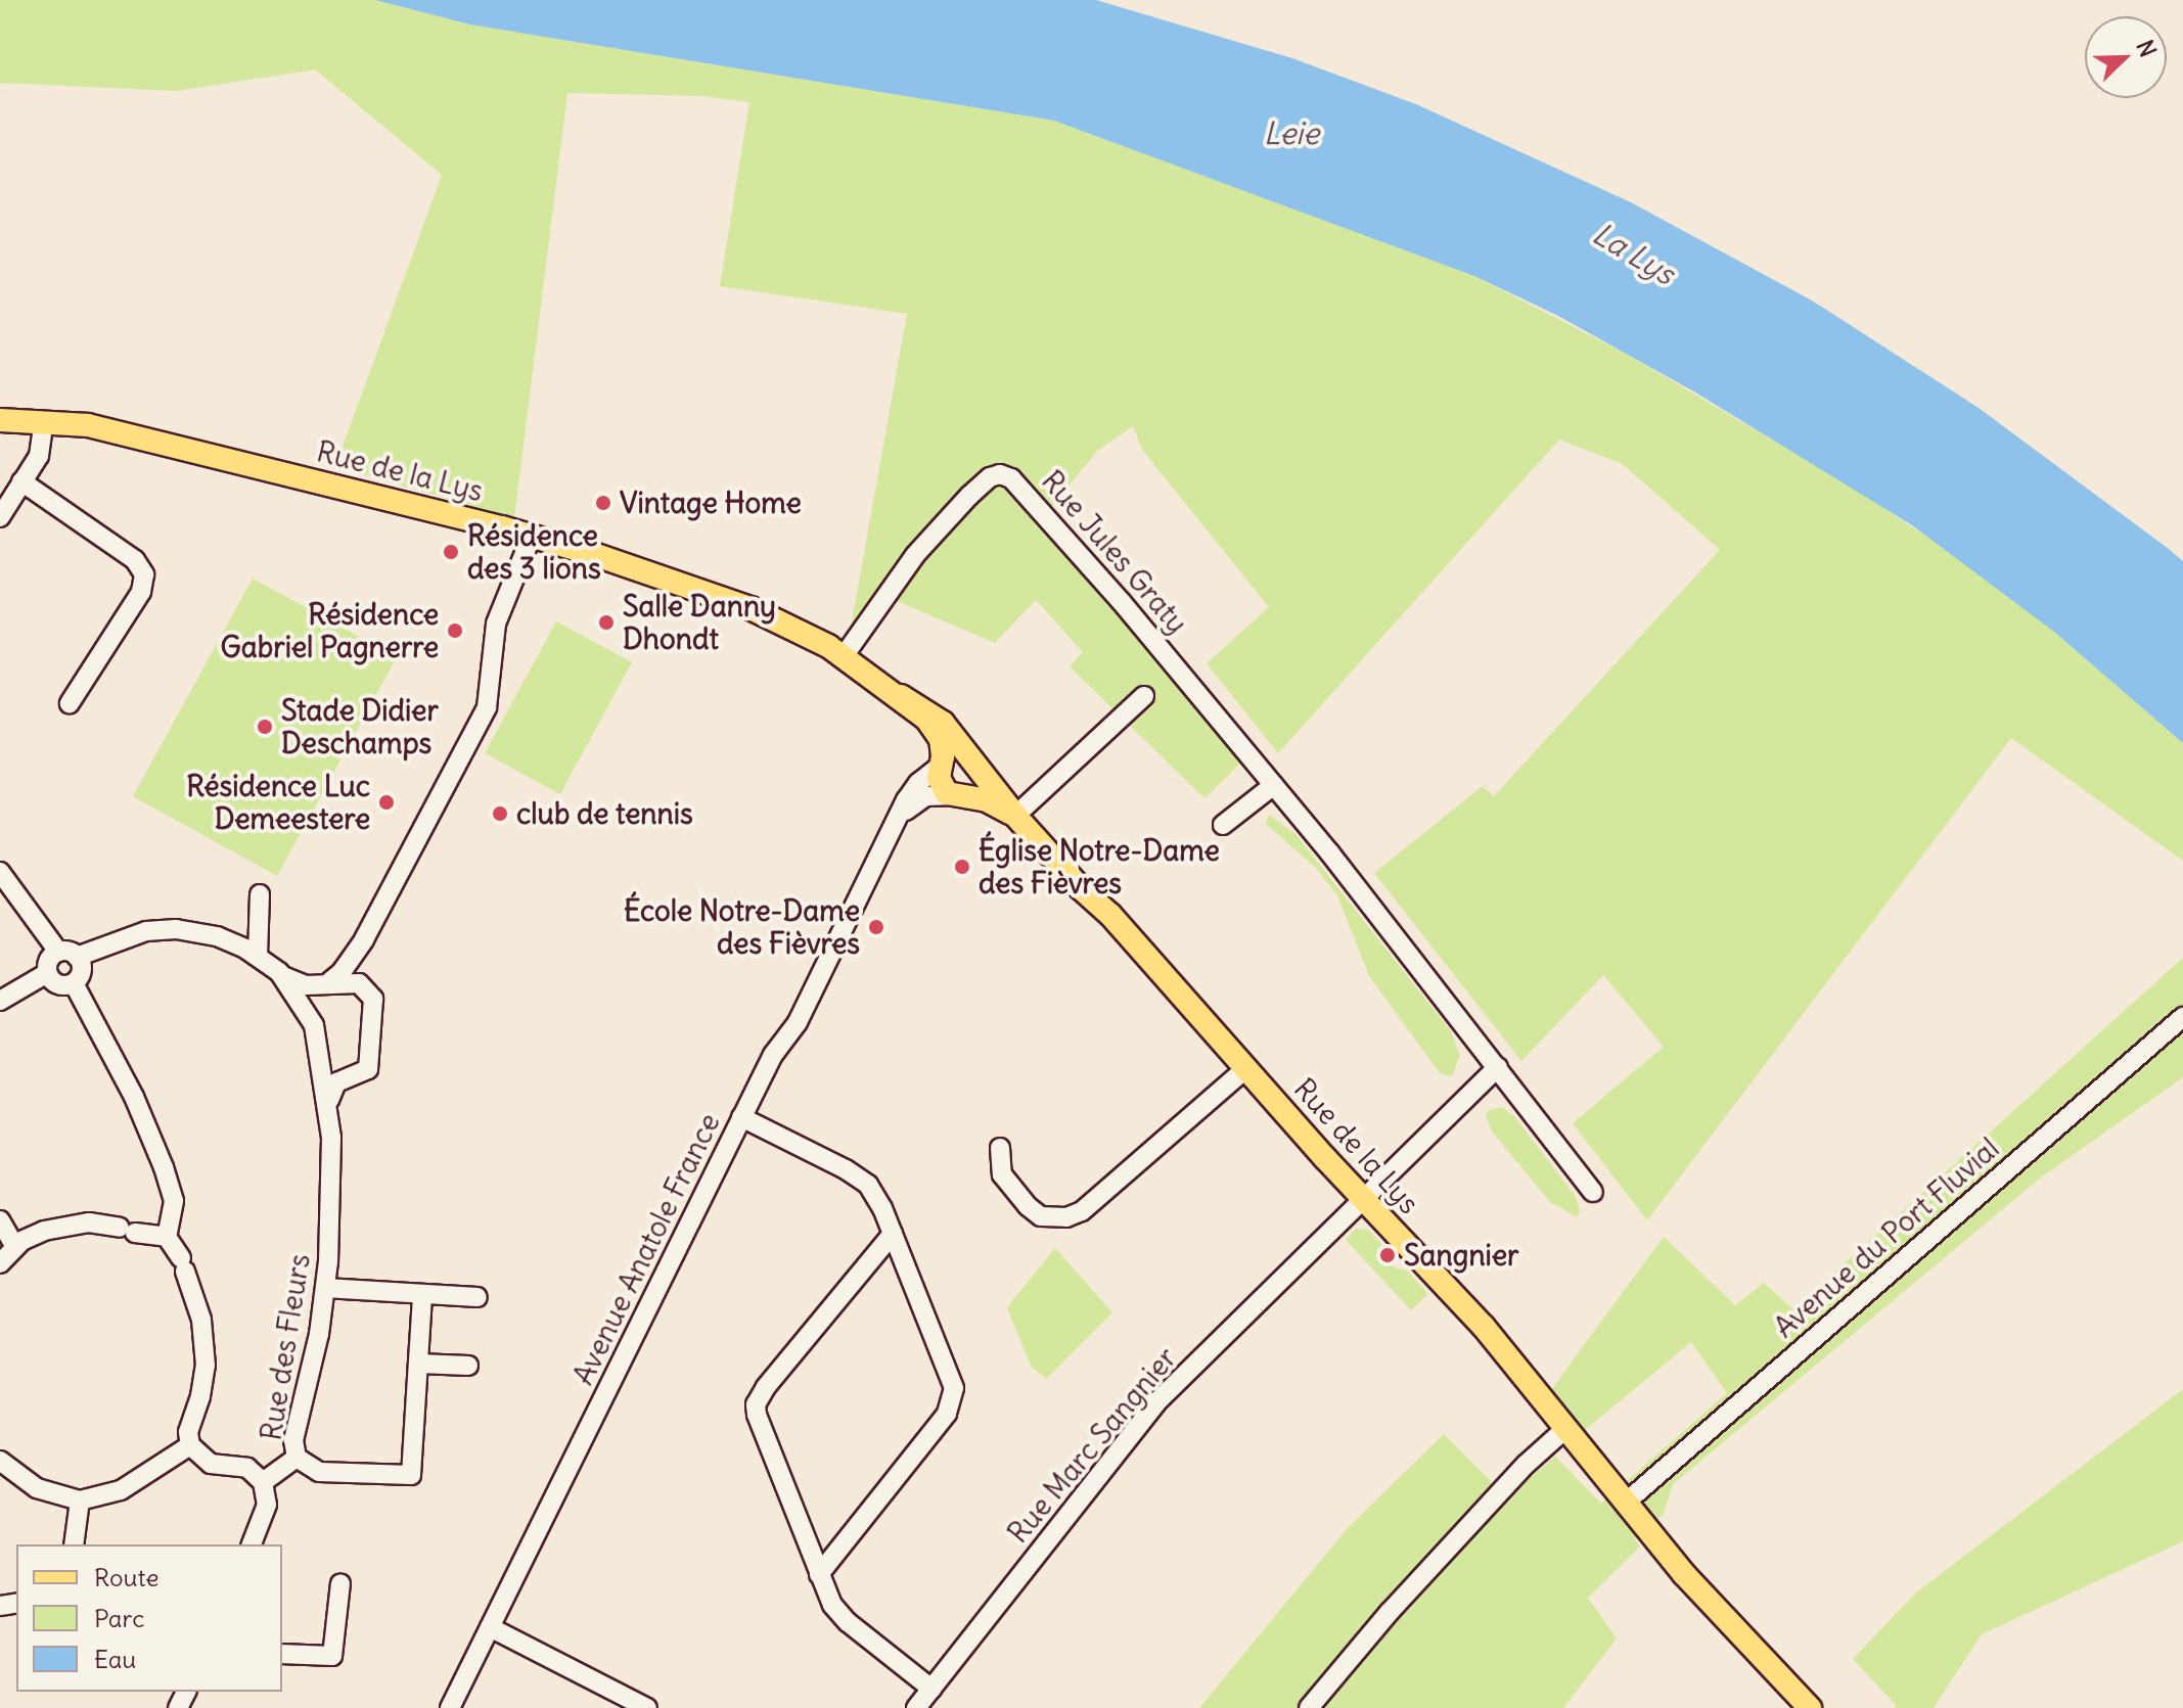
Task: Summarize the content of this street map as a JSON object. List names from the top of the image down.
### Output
{
  "streets": {
    "main road": ["Rue de la Lys"],
    "street": [
      "Rue Jules Graty",
      "Avenue du Port Fluvial",
      "Avenue Anatole France",
      "Rue des Fleurs",
      "Rue Marc Sangnier"
    ]
  },
  "crossings": [
    ["Rue de la Lys", "Rue Jules Graty"],
    ["Rue de la Lys", "Avenue du Port Fluvial"],
    ["Rue de la Lys", "Avenue Anatole France"],
    ["Rue de la Lys", "Rue Marc Sangnier"]
  ],
  "water": ["Leie", "La Lys"],
  "places": [
    "Vintage Home",
    "Résidence des 3 lions",
    "Salle Danny Dhondt",
    "Résidence Gabriel Pagnerre",
    "Stade Didier Deschamps",
    "Résidence Luc Demeestere",
    "club de tennis",
    "Église Notre-Dame des Fièvres",
    "École Notre-Dame des Fièvres",
    "Sangnier"
  ],
  "legend": ["Route", "Parc", "Eau"],
  "north": "top right"
}
